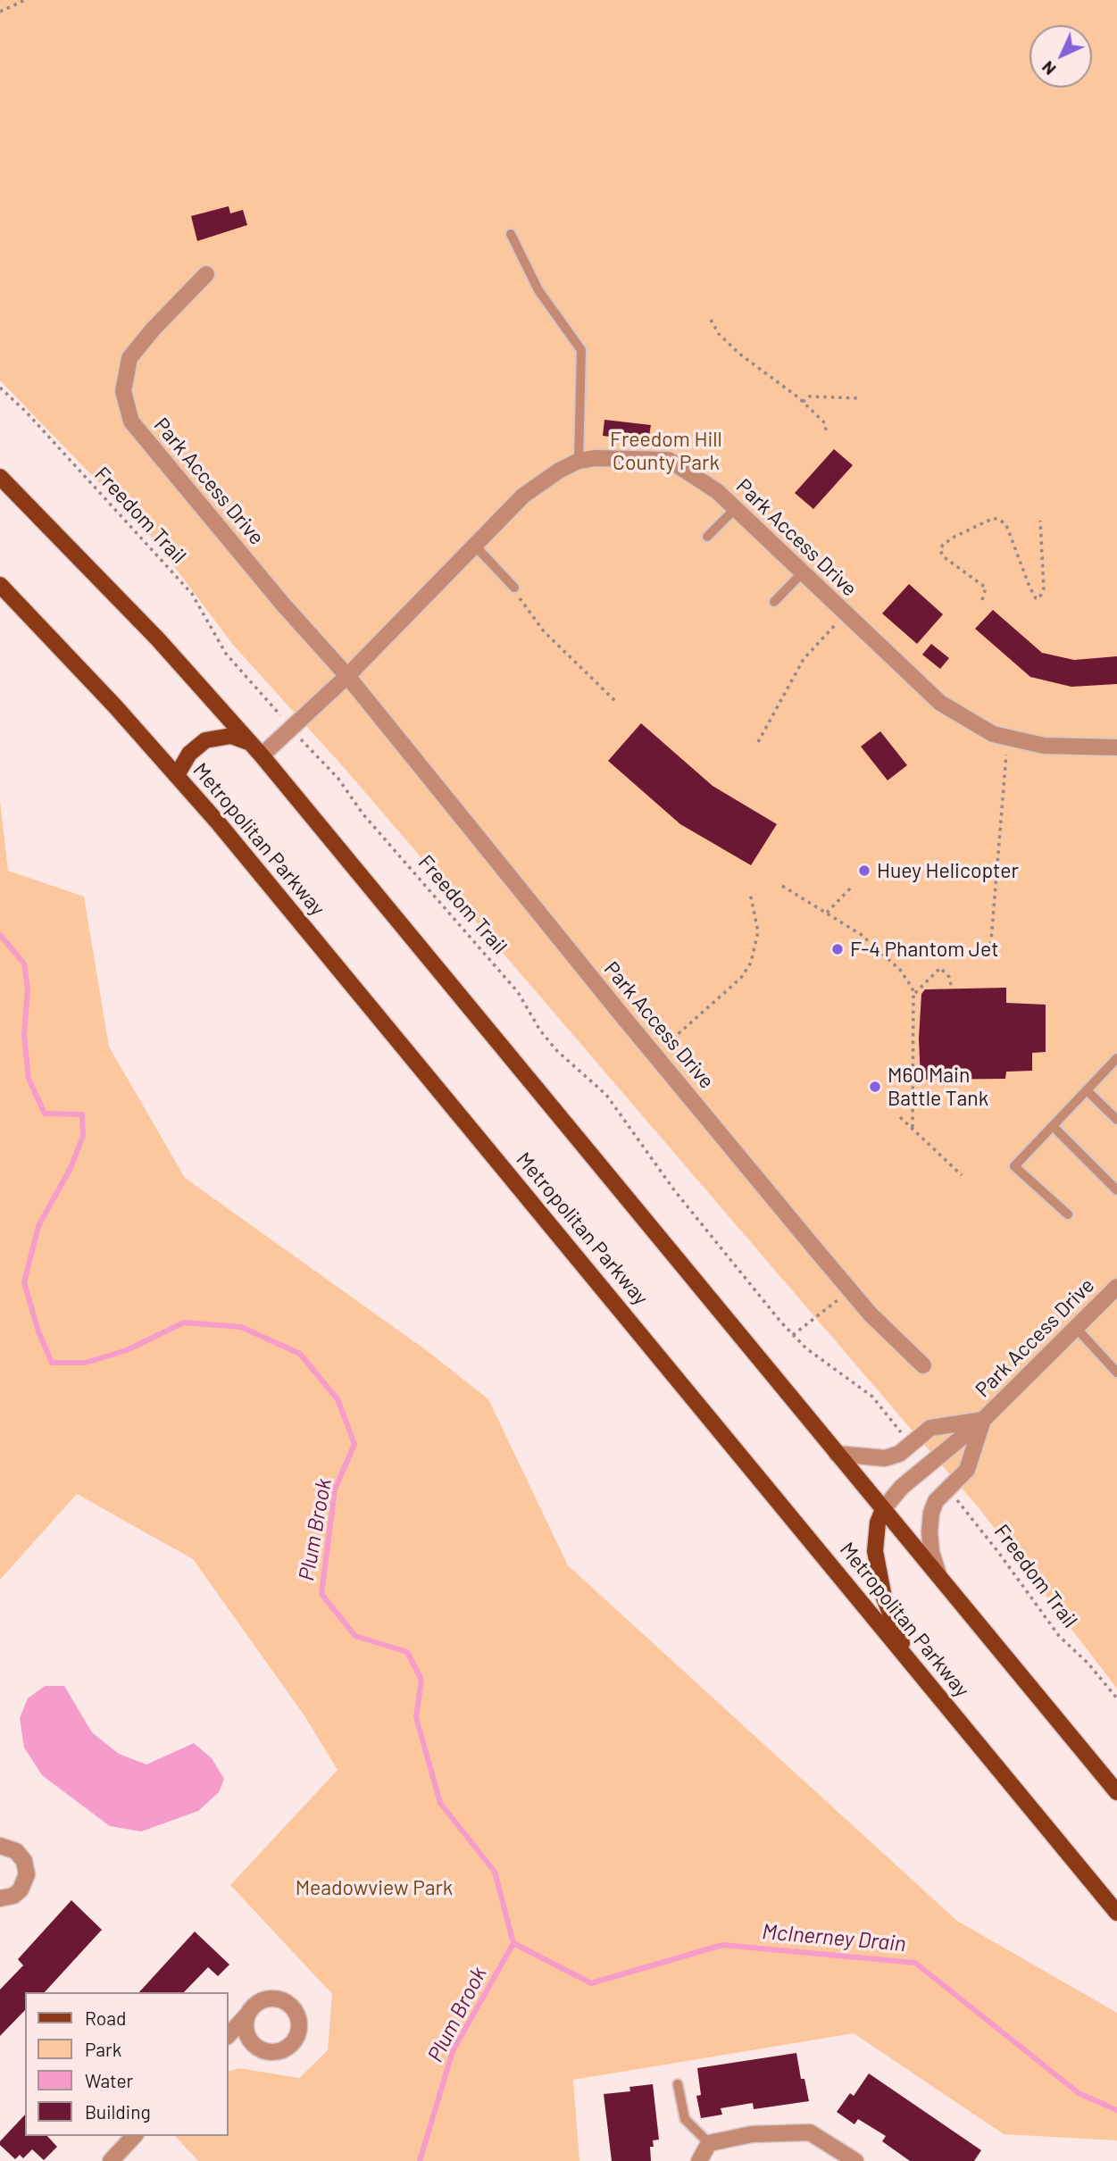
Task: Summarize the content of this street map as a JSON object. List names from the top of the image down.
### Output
{
  "streets": {
    "main road": ["Metropolitan Parkway"],
    "street": ["Park Access Drive"],
    "path": ["Freedom Trail"]
  },
  "crossings": [
    ["Park Access Drive", "Freedom Trail"]
  ],
  "water": ["Plum Brook", "McInerney Drain"],
  "parks": ["Freedom Hill County Park", "Meadowview Park"],
  "places": ["Huey Helicopter", "F-4 Phantom Jet", "M60 Main Battle Tank"],
  "legend": [
    "Road",
    "Park",
    "Water",
    "Building"
  ],
  "north": "bottom left"
}
